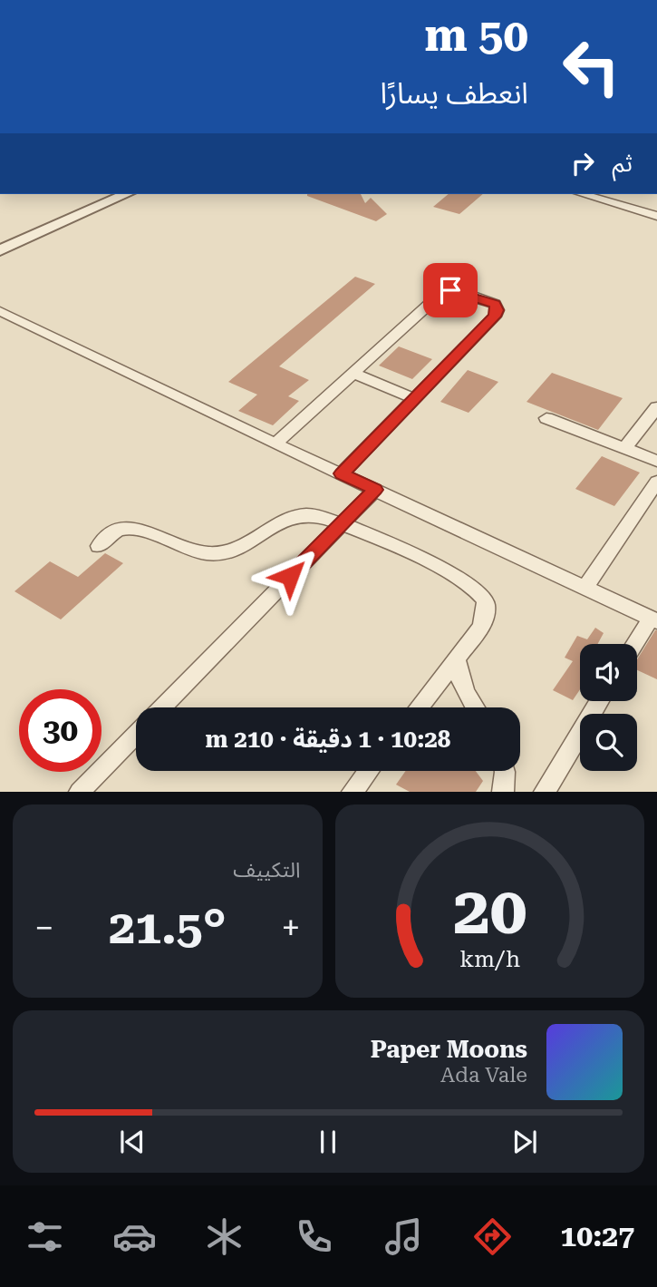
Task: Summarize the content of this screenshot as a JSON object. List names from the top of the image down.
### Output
{
  "page": {
    "turn": ["50 m", "انعطف يسارًا"],
    "then": "ثم",
    "limit": "30",
    "trip": "10:28 · 1 دقيقة · 210 m",
    "tile": "التكييف",
    "heat": ["−", "21.5°", "+"],
    "song": ["Paper Moons", "Ada Vale"],
    "tabs": "10:27",
    "gauge": ["20", "km/h"]
  }
}
